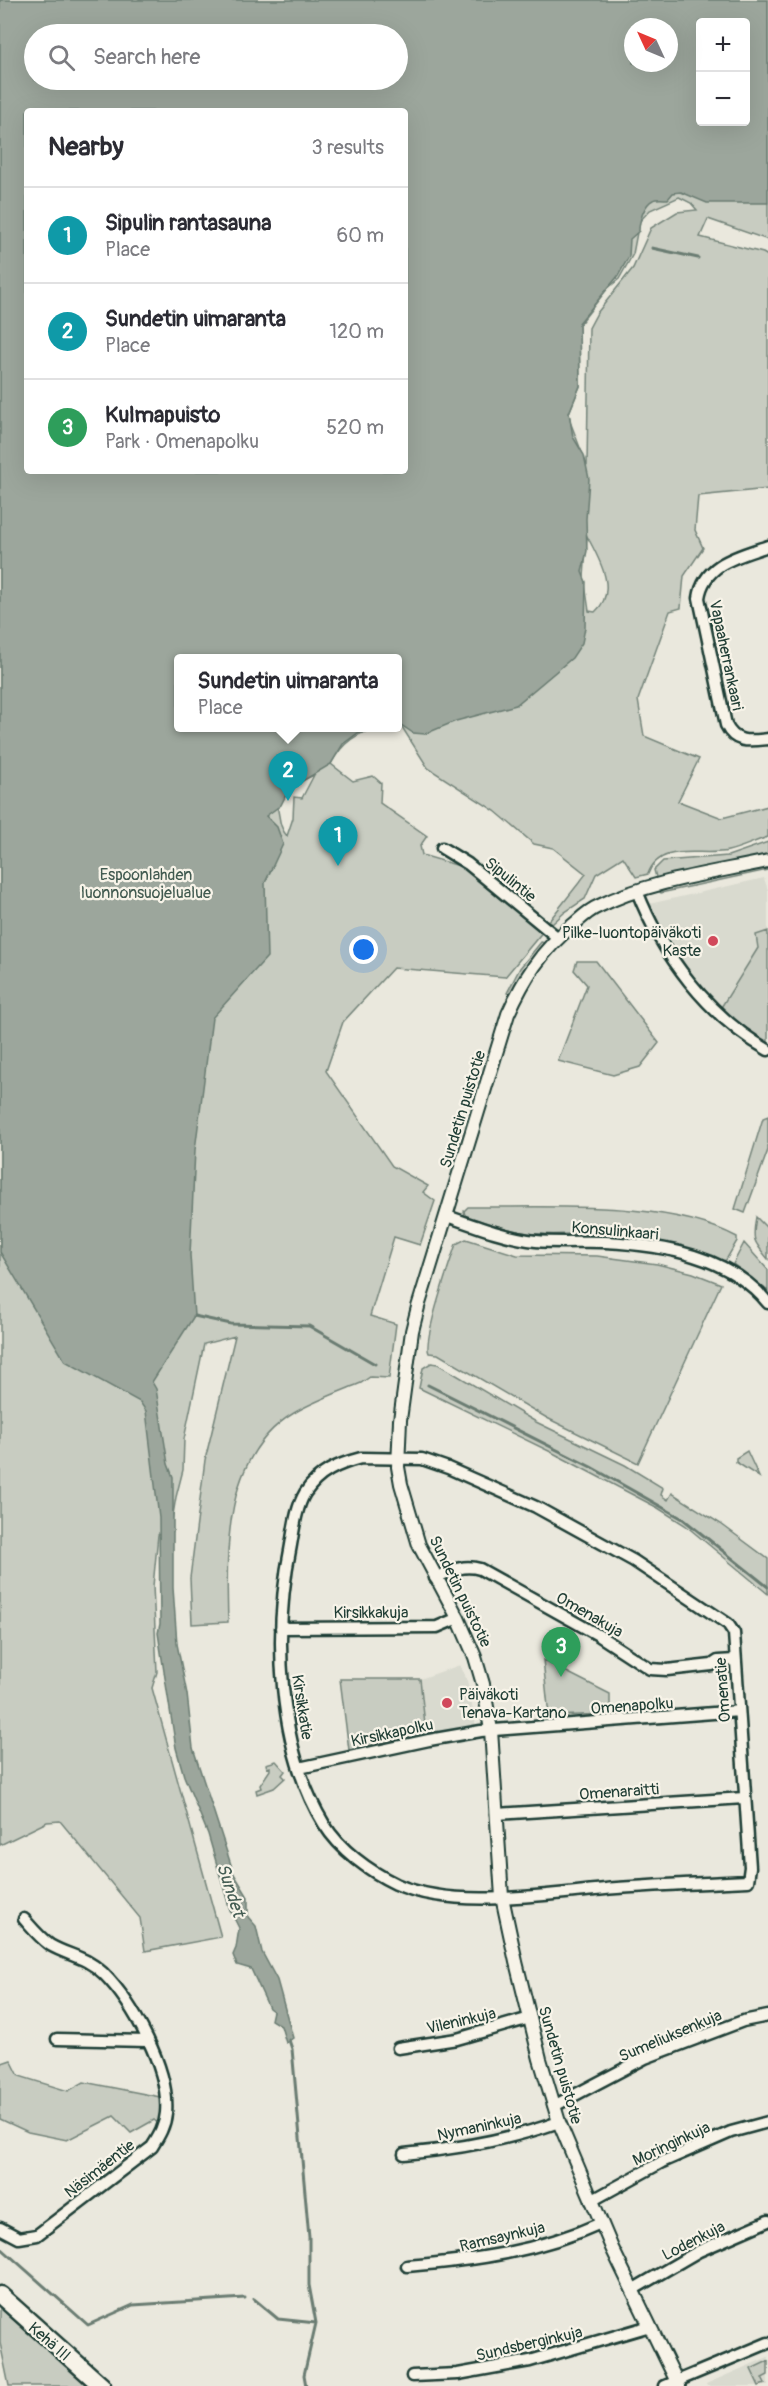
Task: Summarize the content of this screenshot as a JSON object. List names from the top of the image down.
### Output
{
  "streets": {
    "highway": ["Kehä III"],
    "street": [
      "Vapaaherrankaari",
      "Sipulintie",
      "Sundetin puistotie",
      "Konsulinkaari",
      "Kirsikkakuja",
      "Omenakuja",
      "Omenatie",
      "Omenapolku",
      "Kirsikkatie",
      "Kirsikkapolku",
      "Omenaraitti",
      "Vileninkuja",
      "Sumeliuksenkuja",
      "Nymaninkuja",
      "Moringinkuja",
      "Näsimäentie",
      "Ramsaynkuja",
      "Lodenkuja",
      "Sundsberginkuja"
    ]
  },
  "crossings": [
    ["Sipulintie", "Sundetin puistotie"],
    ["Sundetin puistotie", "Konsulinkaari"],
    ["Sundetin puistotie", "Kirsikkakuja"],
    ["Sundetin puistotie", "Omenakuja"],
    ["Sundetin puistotie", "Omenatie"],
    ["Sundetin puistotie", "Omenapolku"],
    ["Sundetin puistotie", "Kirsikkatie"],
    ["Sundetin puistotie", "Kirsikkapolku"],
    ["Sundetin puistotie", "Omenaraitti"],
    ["Sundetin puistotie", "Vileninkuja"],
    ["Sundetin puistotie", "Sumeliuksenkuja"],
    ["Sundetin puistotie", "Nymaninkuja"],
    ["Sundetin puistotie", "Moringinkuja"],
    ["Sundetin puistotie", "Ramsaynkuja"],
    ["Sundetin puistotie", "Lodenkuja"],
    ["Sundetin puistotie", "Sundsberginkuja"],
    ["Kirsikkakuja", "Kirsikkatie"],
    ["Omenakuja", "Omenatie"],
    ["Omenatie", "Omenapolku"],
    ["Omenatie", "Kirsikkatie"],
    ["Omenatie", "Omenaraitti"],
    ["Omenapolku", "Kirsikkapolku"],
    ["Kirsikkatie", "Kirsikkapolku"]
  ],
  "water": ["Sundet"],
  "parks": ["Espoonlahden luonnonsuojelualue"],
  "places": ["Pilke-luontopäiväkoti Kaste", "Päiväkoti Tenava-Kartano"],
  "north": "top left",
  "page": {
    "map_buttons": ["+", "−"],
    "search": "Search here",
    "heading": ["Nearby", "3 results"],
    "list": [
      {
        "mark": "1",
        "name": "Sipulin rantasauna",
        "note": "Place",
        "value": "60 m"
      },
      {
        "mark": "2",
        "name": "Sundetin uimaranta",
        "note": "Place",
        "value": "120 m"
      },
      {
        "mark": "3",
        "name": "Kulmapuisto",
        "note": "Park · Omenapolku",
        "value": "520 m"
      }
    ],
    "popup": ["Sundetin uimaranta", "Place"],
    "pins": ["2", "1", "3"]
  }
}
